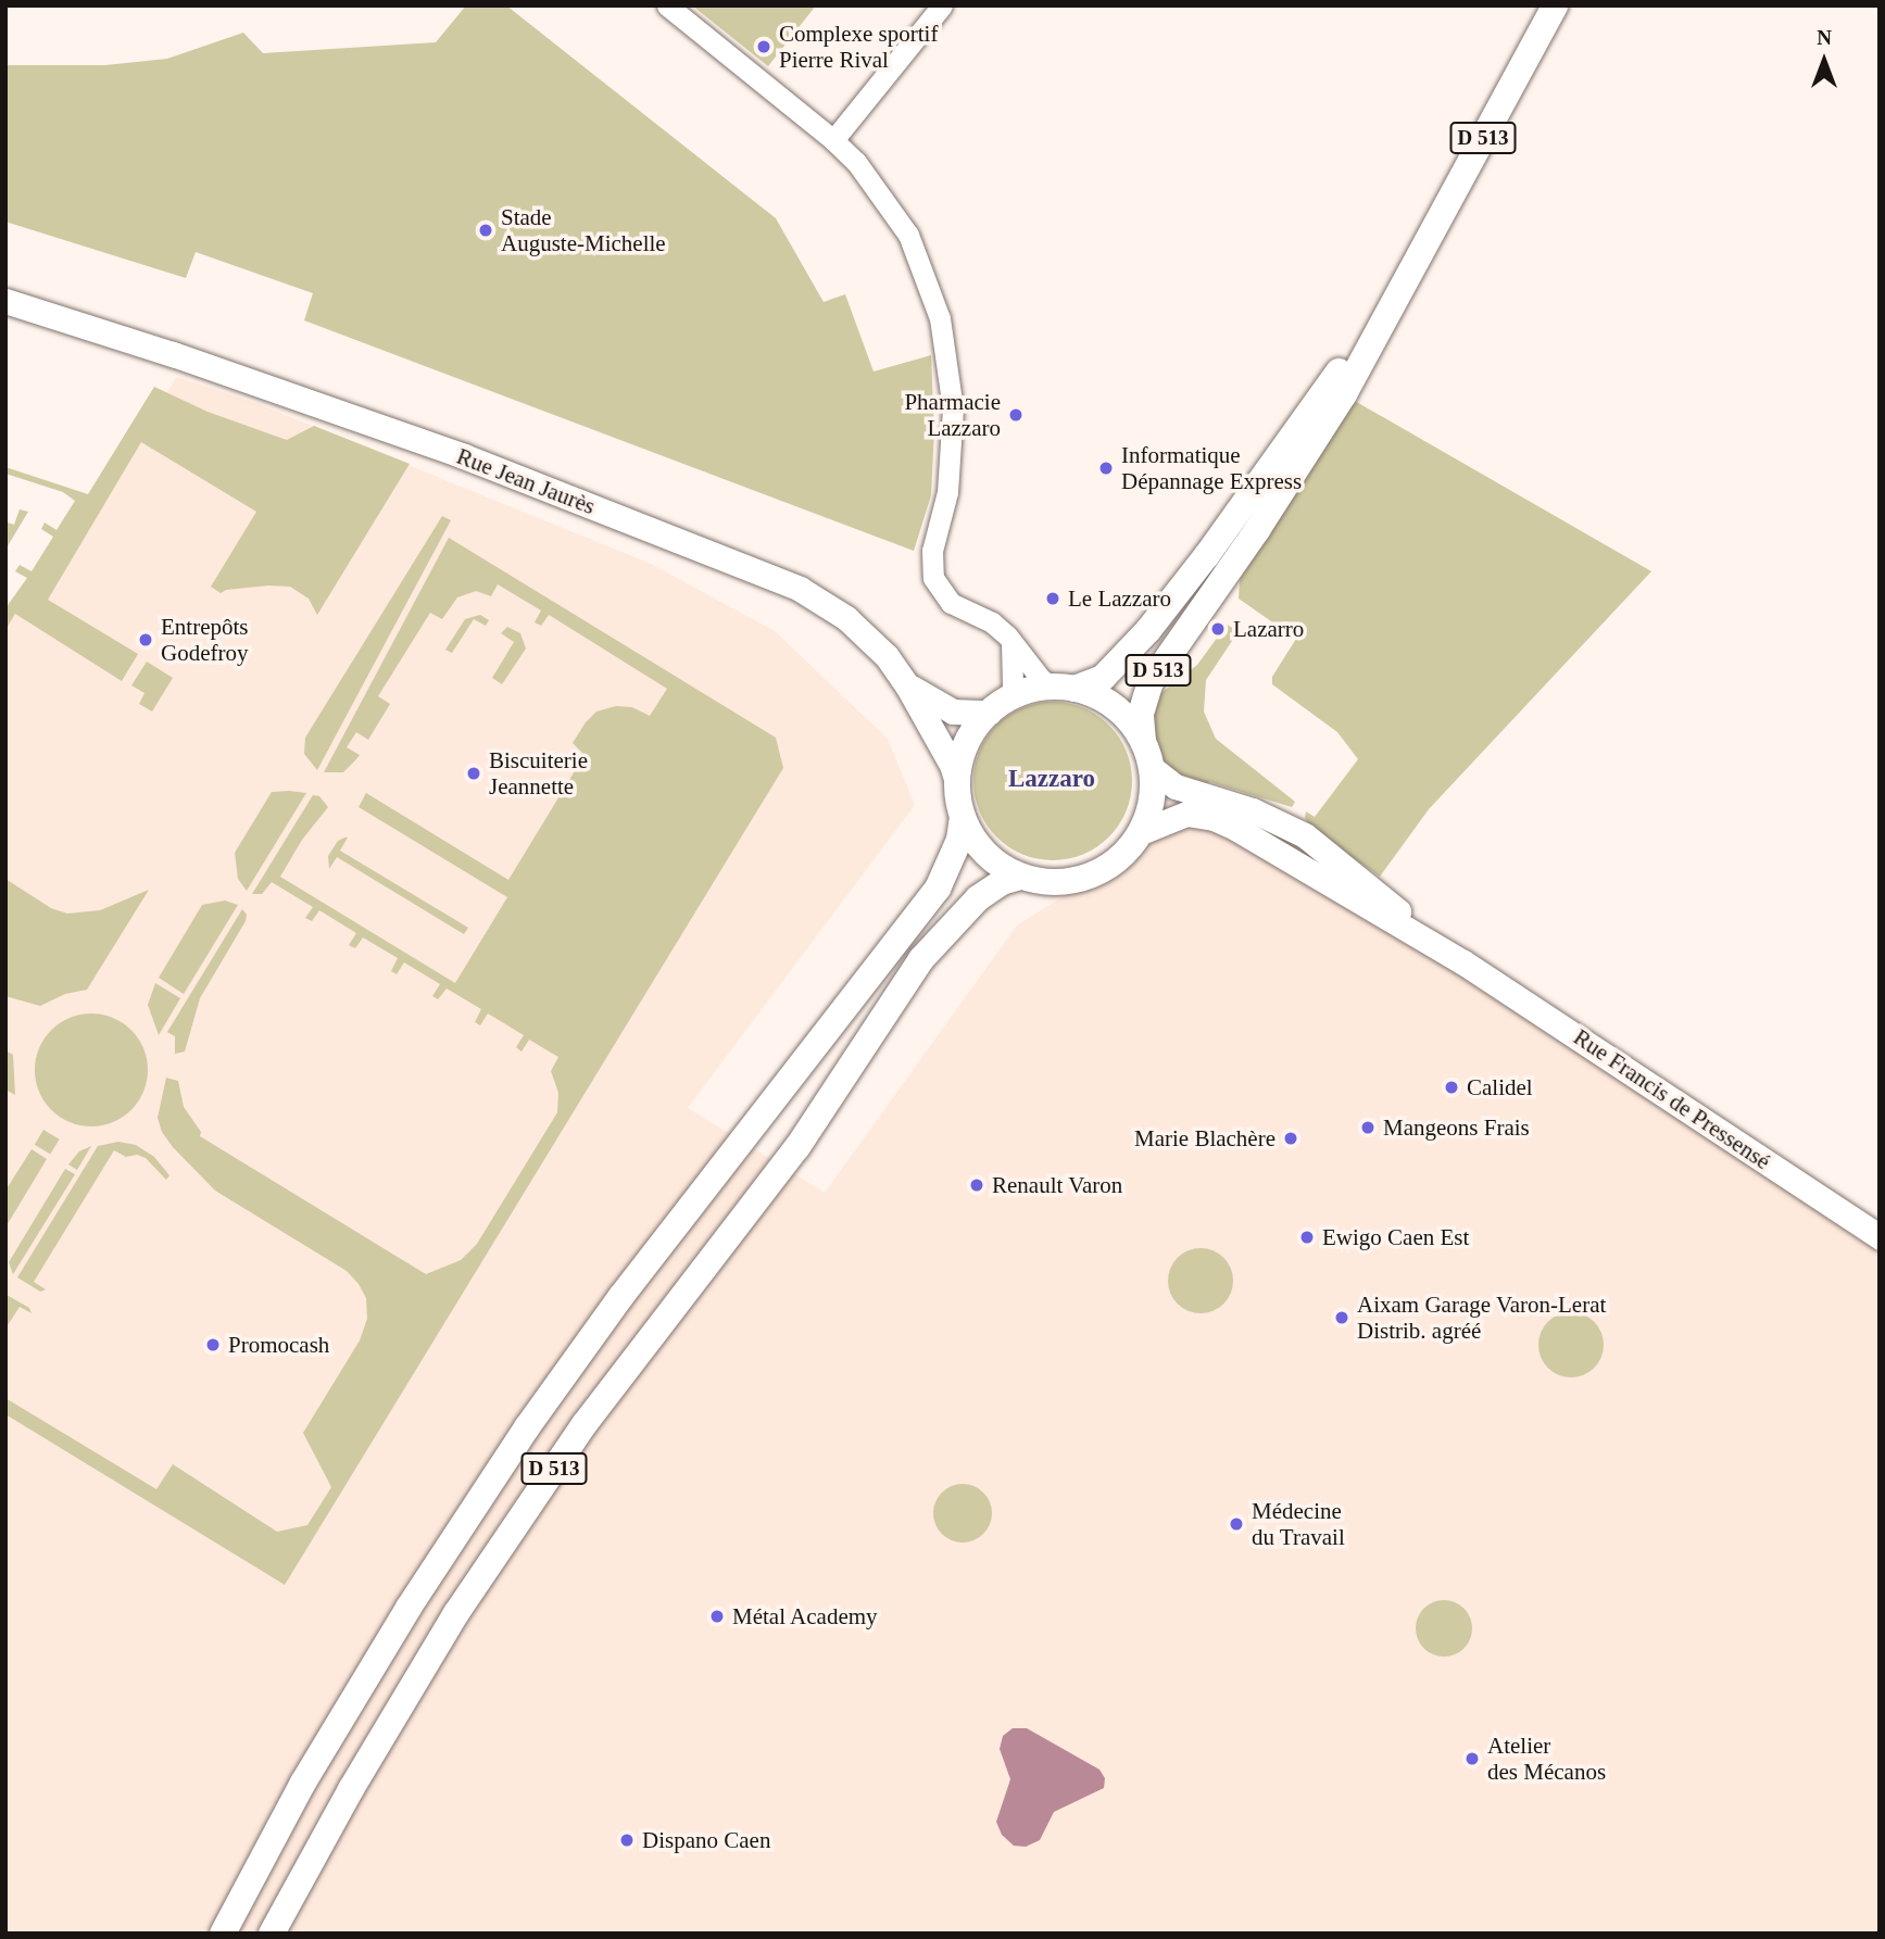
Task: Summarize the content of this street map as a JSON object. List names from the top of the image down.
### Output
{
  "streets": {
    "main road": ["D 513", "Rue Jean Jaurès", "Rue Francis de Pressensé"]
  },
  "crossings": [
    ["D 513", "Rue Jean Jaurès"]
  ],
  "districts": ["Lazzaro"],
  "places": [
    "Complexe sportif Pierre Rival",
    "Stade Auguste-Michelle",
    "Pharmacie Lazzaro",
    "Informatique Dépannage Express",
    "Le Lazzaro",
    "Lazarro",
    "Entrepôts Godefroy",
    "Biscuiterie Jeannette",
    "Calidel",
    "Mangeons Frais",
    "Marie Blachère",
    "Renault Varon",
    "Ewigo Caen Est",
    "Aixam Garage Varon-Lerat Distrib. agréé",
    "Promocash",
    "Médecine du Travail",
    "Métal Academy",
    "Atelier des Mécanos",
    "Dispano Caen"
  ],
  "north": "top"
}
